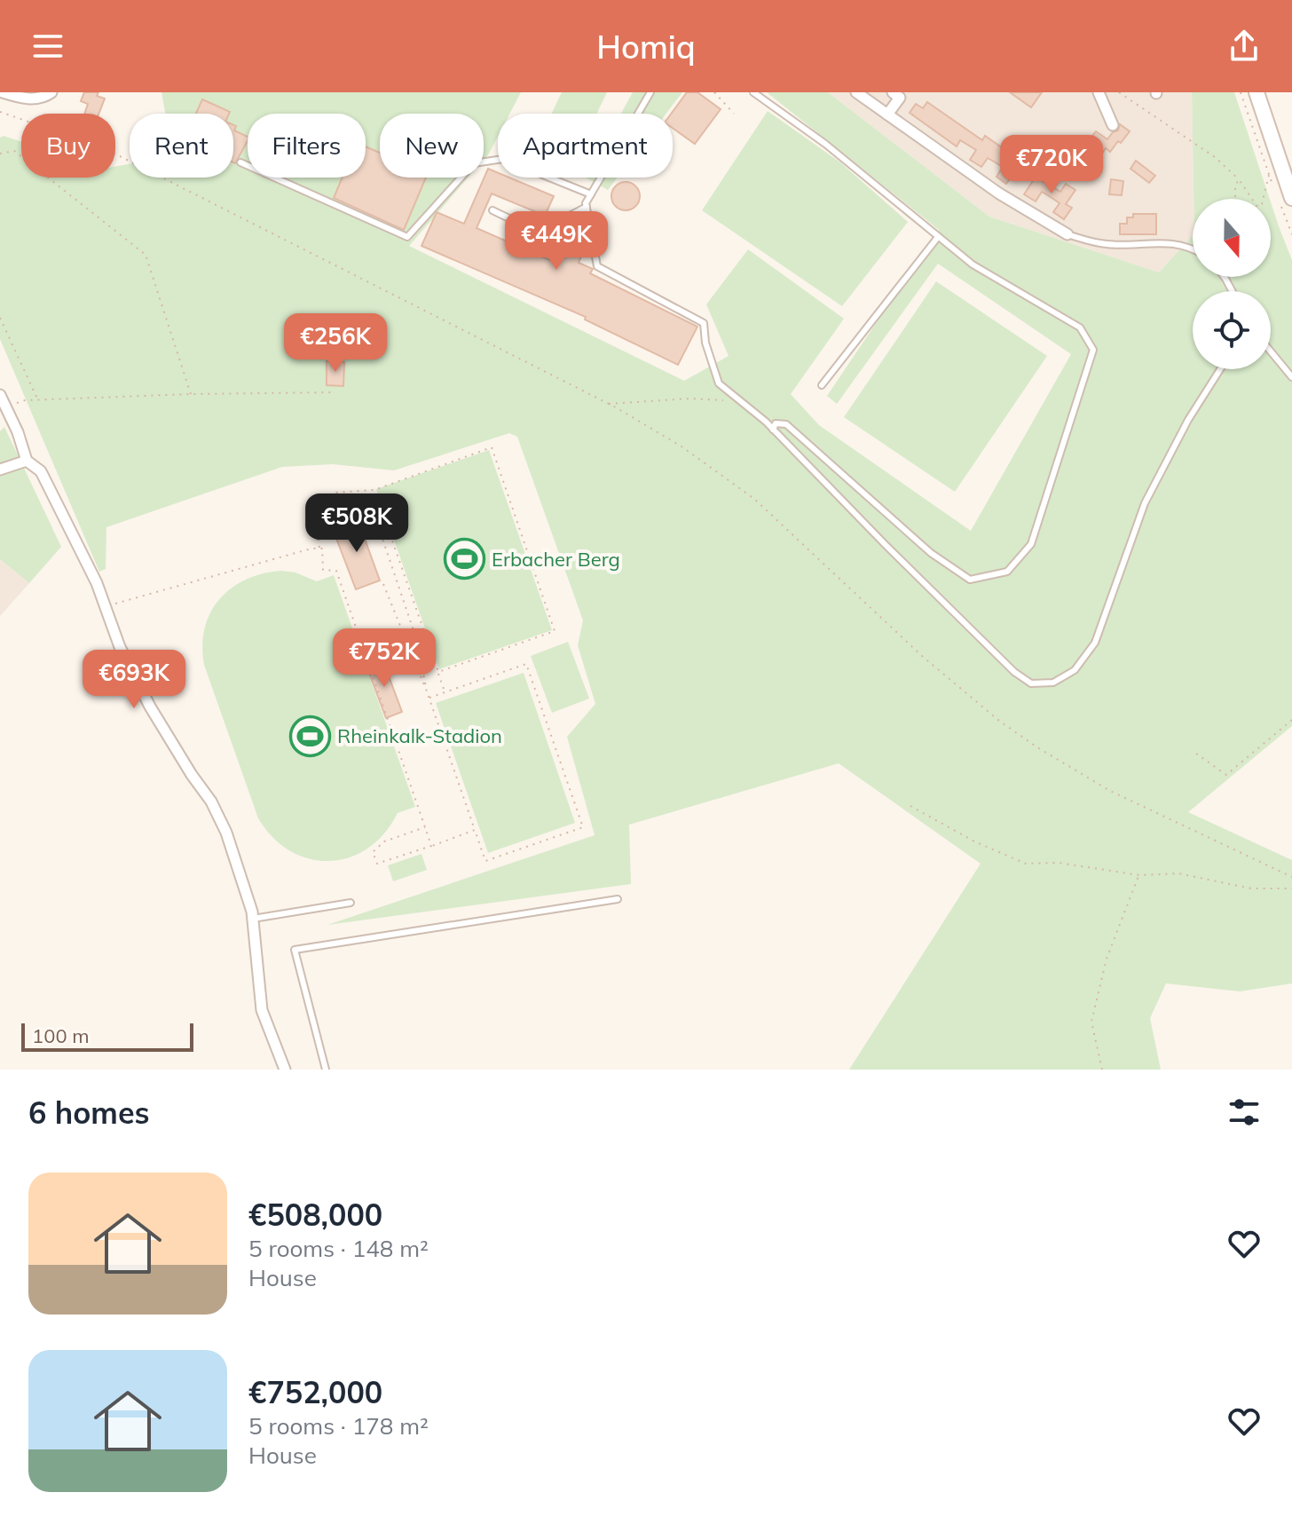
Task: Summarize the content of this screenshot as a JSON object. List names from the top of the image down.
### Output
{
  "places": {
    "sports": ["Erbacher Berg", "Rheinkalk-Stadion"]
  },
  "scale_bar": "100 m",
  "north": "bottom",
  "page": {
    "header": "Homiq",
    "chip": [
      "Buy",
      "Rent",
      "Filters",
      "New",
      "Apartment"
    ],
    "price": [
      "€720K",
      "€449K",
      "€256K",
      "€508K",
      "€752K",
      "€693K"
    ],
    "scale": "100 m",
    "heading": "6 homes",
    "list": [
      {
        "name": "€508,000",
        "note": "5 rooms · 148 m² · House"
      },
      {
        "name": "€752,000",
        "note": "5 rooms · 178 m² · House"
      }
    ]
  }
}
